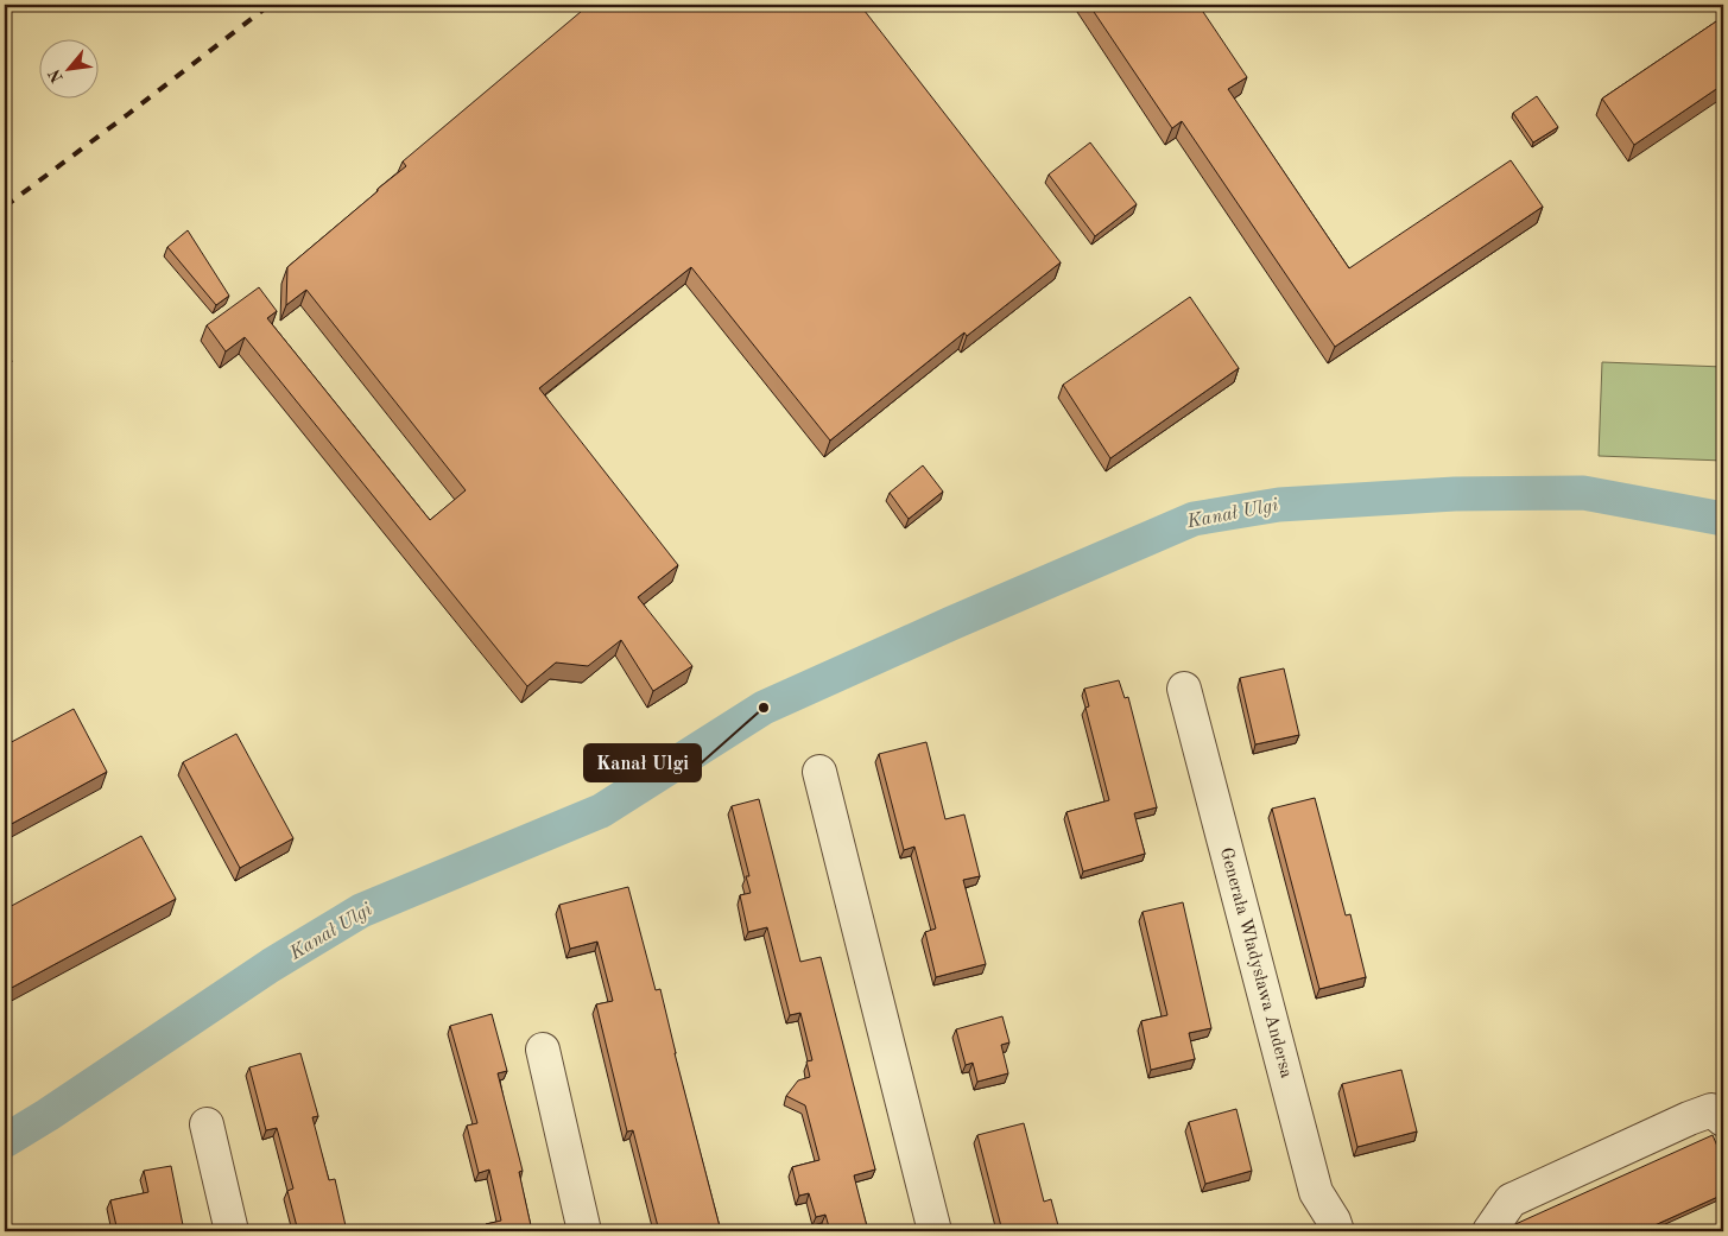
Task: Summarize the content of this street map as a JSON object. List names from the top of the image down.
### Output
{
  "streets": {
    "street": ["Generała Władysława Andersa"]
  },
  "water": ["Kanał Ulgi"],
  "places": ["Kanał Ulgi"],
  "north": "bottom left"
}
